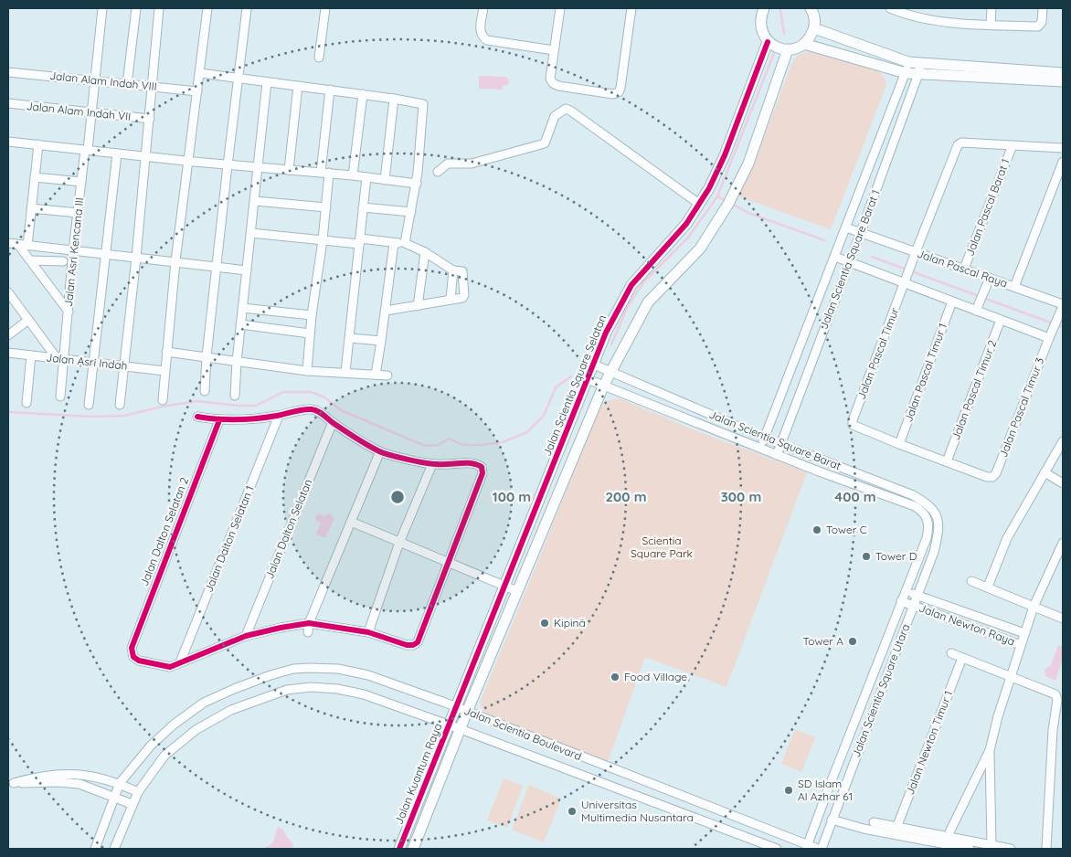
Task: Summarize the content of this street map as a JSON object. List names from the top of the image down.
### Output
{
  "streets": {
    "street": [
      "Jalan Alam Indah VIII",
      "Jalan Alam Indah VII",
      "Jalan Pascal Barat 1",
      "Jalan Asri Kencana III",
      "Jalan Scientia Square Barat 1",
      "Jalan Pascal Raya",
      "Jalan Pascal Timur",
      "Jalan Asri Indah",
      "Jalan Pascal Timur 1",
      "Jalan Scientia Square Selatan",
      "Jalan Pascal Timur 2",
      "Jalan Pascal Timur 3",
      "Jalan Scientia Square Barat",
      "Jalan Dalton Selatan",
      "Jalan Dalton Selatan 2",
      "Jalan Dalton Selatan 1",
      "Jalan Newton Raya",
      "Jalan Scientia Square Utara",
      "Jalan Scientia Boulevard",
      "Jalan Newton Timur 1",
      "Jalan Kuantum Raya"
    ]
  },
  "crossings": [
    ["Jalan Alam Indah VIII", "Jalan Asri Kencana III"],
    ["Jalan Alam Indah VII", "Jalan Asri Kencana III"],
    ["Jalan Pascal Barat 1", "Jalan Pascal Raya"],
    ["Jalan Pascal Barat 1", "Jalan Pascal Timur"],
    ["Jalan Asri Kencana III", "Jalan Asri Indah"],
    ["Jalan Scientia Square Barat 1", "Jalan Pascal Raya"],
    ["Jalan Scientia Square Barat 1", "Jalan Scientia Square Barat"],
    ["Jalan Pascal Raya", "Jalan Pascal Timur"],
    ["Jalan Pascal Raya", "Jalan Pascal Timur 3"],
    ["Jalan Pascal Timur", "Jalan Pascal Timur 1"],
    ["Jalan Scientia Square Selatan", "Jalan Scientia Square Barat"],
    ["Jalan Scientia Square Selatan", "Jalan Scientia Boulevard"],
    ["Jalan Scientia Square Selatan", "Jalan Kuantum Raya"],
    ["Jalan Pascal Timur 2", "Jalan Pascal Timur 3"],
    ["Jalan Scientia Square Barat", "Jalan Scientia Square Utara"],
    ["Jalan Dalton Selatan 2", "Jalan Dalton Selatan 1"],
    ["Jalan Newton Raya", "Jalan Scientia Square Utara"],
    ["Jalan Scientia Square Utara", "Jalan Scientia Boulevard"],
    ["Jalan Scientia Boulevard", "Jalan Kuantum Raya"]
  ],
  "parks": ["Scientia Square Park"],
  "places": [
    "Tower C",
    "Tower D",
    "Kipinä",
    "Tower A",
    "Food Village",
    "SD Islam Al Azhar 61",
    "Universitas Multimedia Nusantara"
  ],
  "rings": [
    "100 m",
    "200 m",
    "300 m",
    "400 m"
  ]
}
